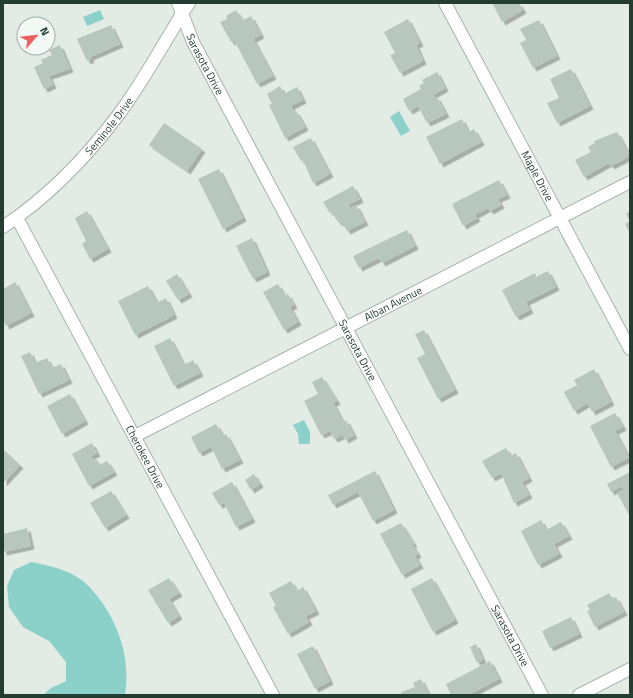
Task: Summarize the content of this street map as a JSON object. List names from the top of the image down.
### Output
{
  "streets": {
    "street": [
      "Sarasota Drive",
      "Seminole Drive",
      "Maple Drive",
      "Alban Avenue",
      "Cherokee Drive"
    ]
  },
  "crossings": [
    ["Sarasota Drive", "Seminole Drive"],
    ["Sarasota Drive", "Alban Avenue"],
    ["Seminole Drive", "Cherokee Drive"],
    ["Maple Drive", "Alban Avenue"],
    ["Alban Avenue", "Cherokee Drive"]
  ],
  "north": "top right"
}
